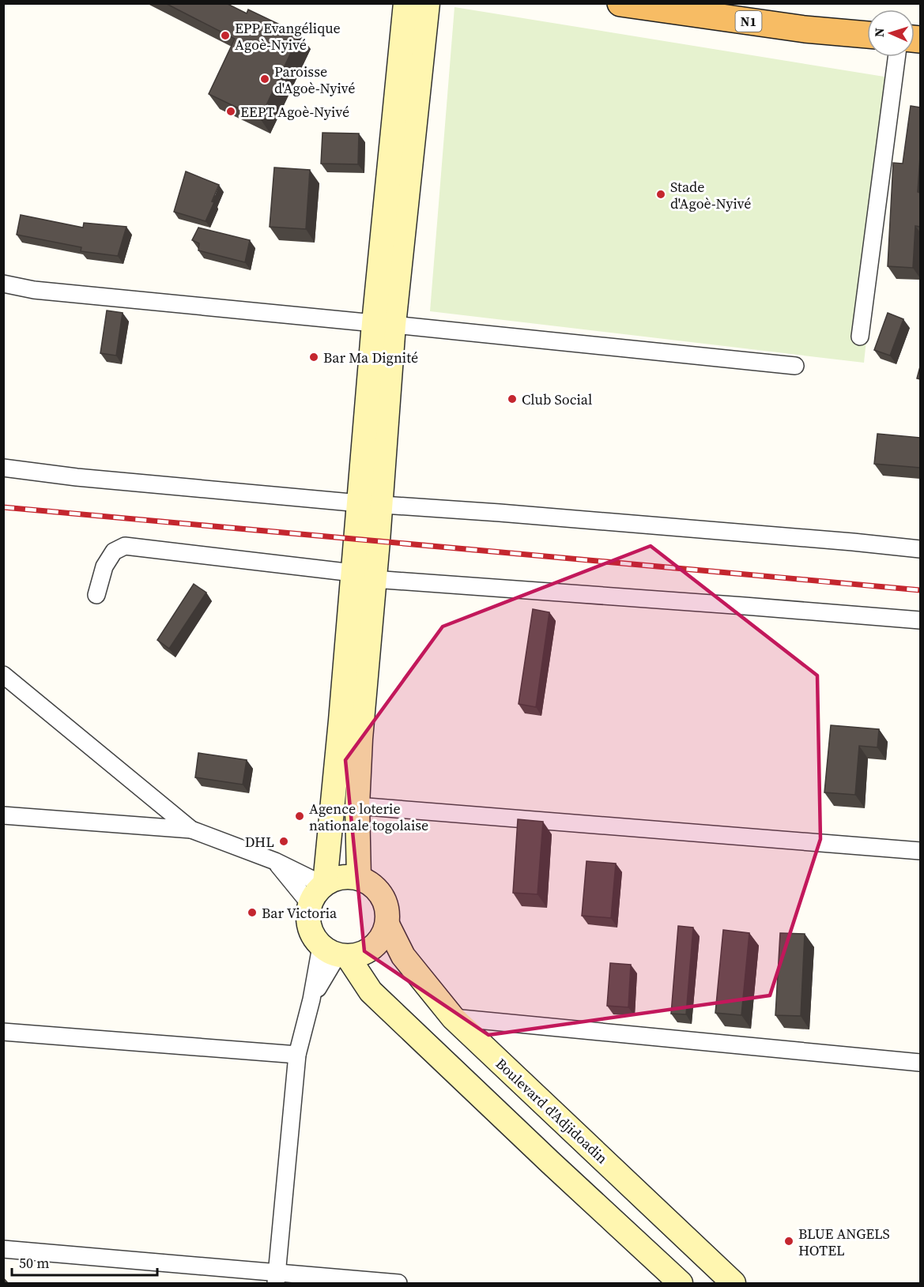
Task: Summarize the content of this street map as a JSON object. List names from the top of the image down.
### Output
{
  "streets": {
    "highway": ["N1"],
    "main road": ["Boulevard d'Adjidoadin"]
  },
  "places": [
    "EPP Evangélique Agoè-Nyivé",
    "Paroisse d'Agoè-Nyivé",
    "EEPT Agoè-Nyivé",
    "Stade d'Agoè-Nyivé",
    "Bar Ma Dignité",
    "Club Social",
    "Agence loterie nationale togolaise",
    "DHL",
    "Bar Victoria",
    "BLUE ANGELS HOTEL"
  ],
  "scale_bar": "50 m",
  "north": "left"
}
